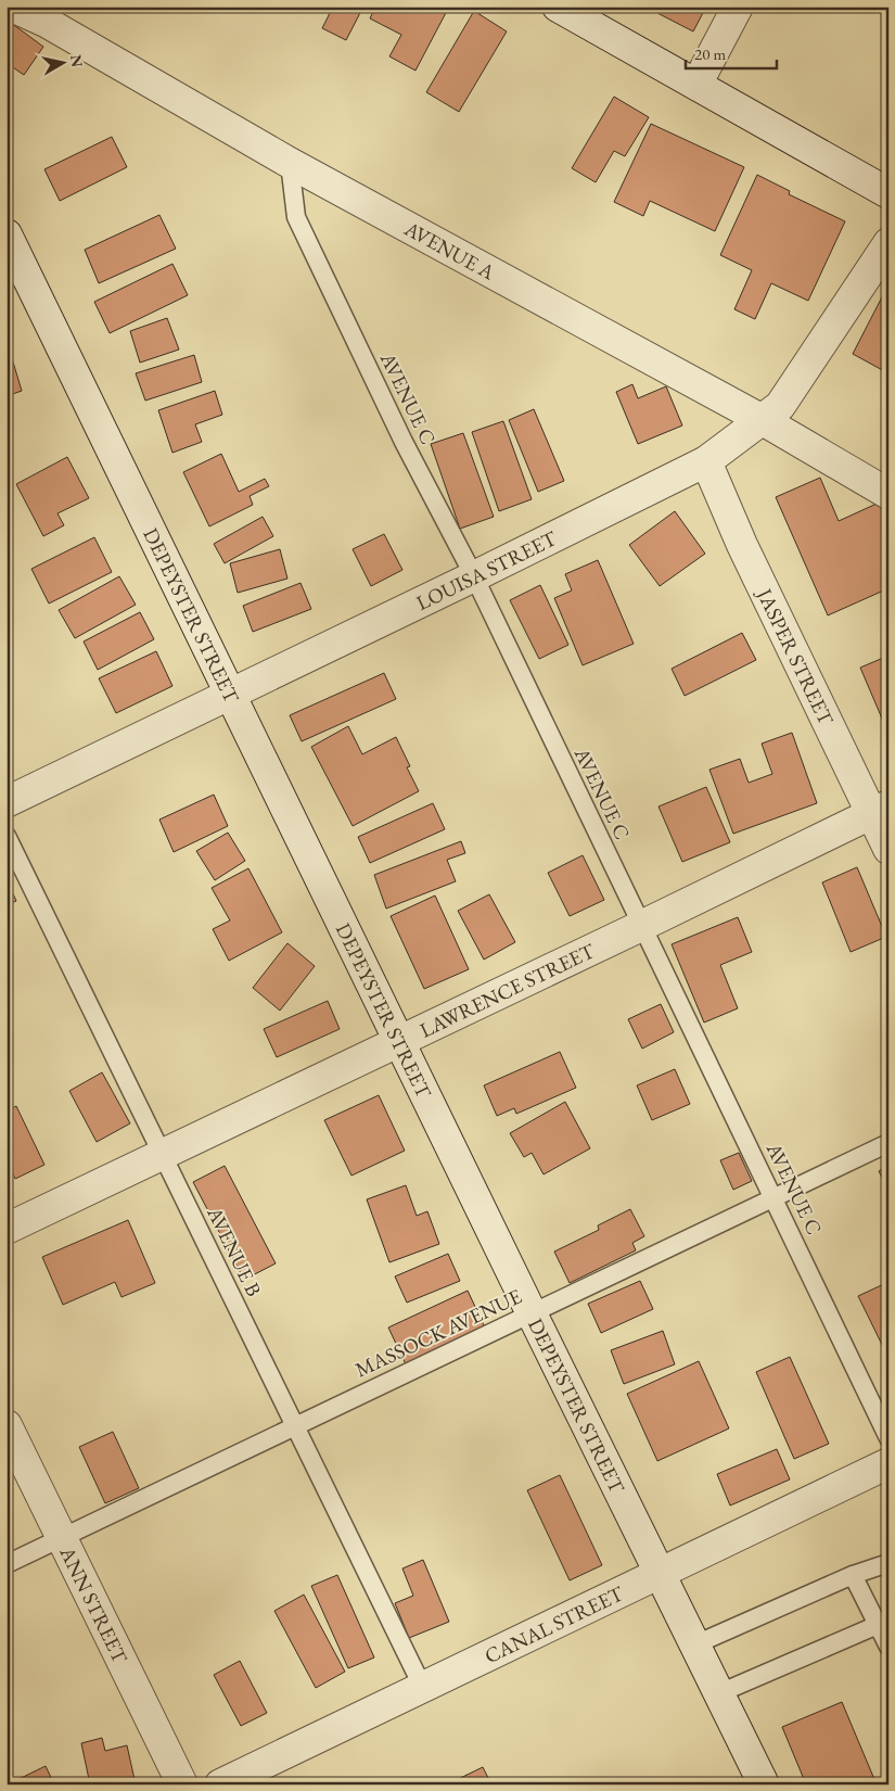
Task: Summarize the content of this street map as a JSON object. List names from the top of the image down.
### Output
{
  "streets": {
    "street": [
      "AVENUE A",
      "LOUISA STREET",
      "DEPEYSTER STREET",
      "JASPER STREET",
      "LAWRENCE STREET",
      "ANN STREET",
      "CANAL STREET"
    ],
    "lane": ["AVENUE C", "AVENUE B", "MASSOCK AVENUE"]
  },
  "crossings": [
    ["AVENUE A", "AVENUE C"],
    ["AVENUE A", "LOUISA STREET"],
    ["AVENUE C", "LOUISA STREET"],
    ["AVENUE C", "LAWRENCE STREET"],
    ["AVENUE C", "MASSOCK AVENUE"],
    ["LOUISA STREET", "DEPEYSTER STREET"],
    ["LOUISA STREET", "JASPER STREET"],
    ["DEPEYSTER STREET", "LAWRENCE STREET"],
    ["DEPEYSTER STREET", "MASSOCK AVENUE"],
    ["DEPEYSTER STREET", "CANAL STREET"],
    ["JASPER STREET", "LAWRENCE STREET"],
    ["LAWRENCE STREET", "AVENUE B"],
    ["AVENUE B", "MASSOCK AVENUE"],
    ["AVENUE B", "CANAL STREET"],
    ["MASSOCK AVENUE", "ANN STREET"]
  ],
  "scale_bar": "20 m",
  "north": "right"
}
